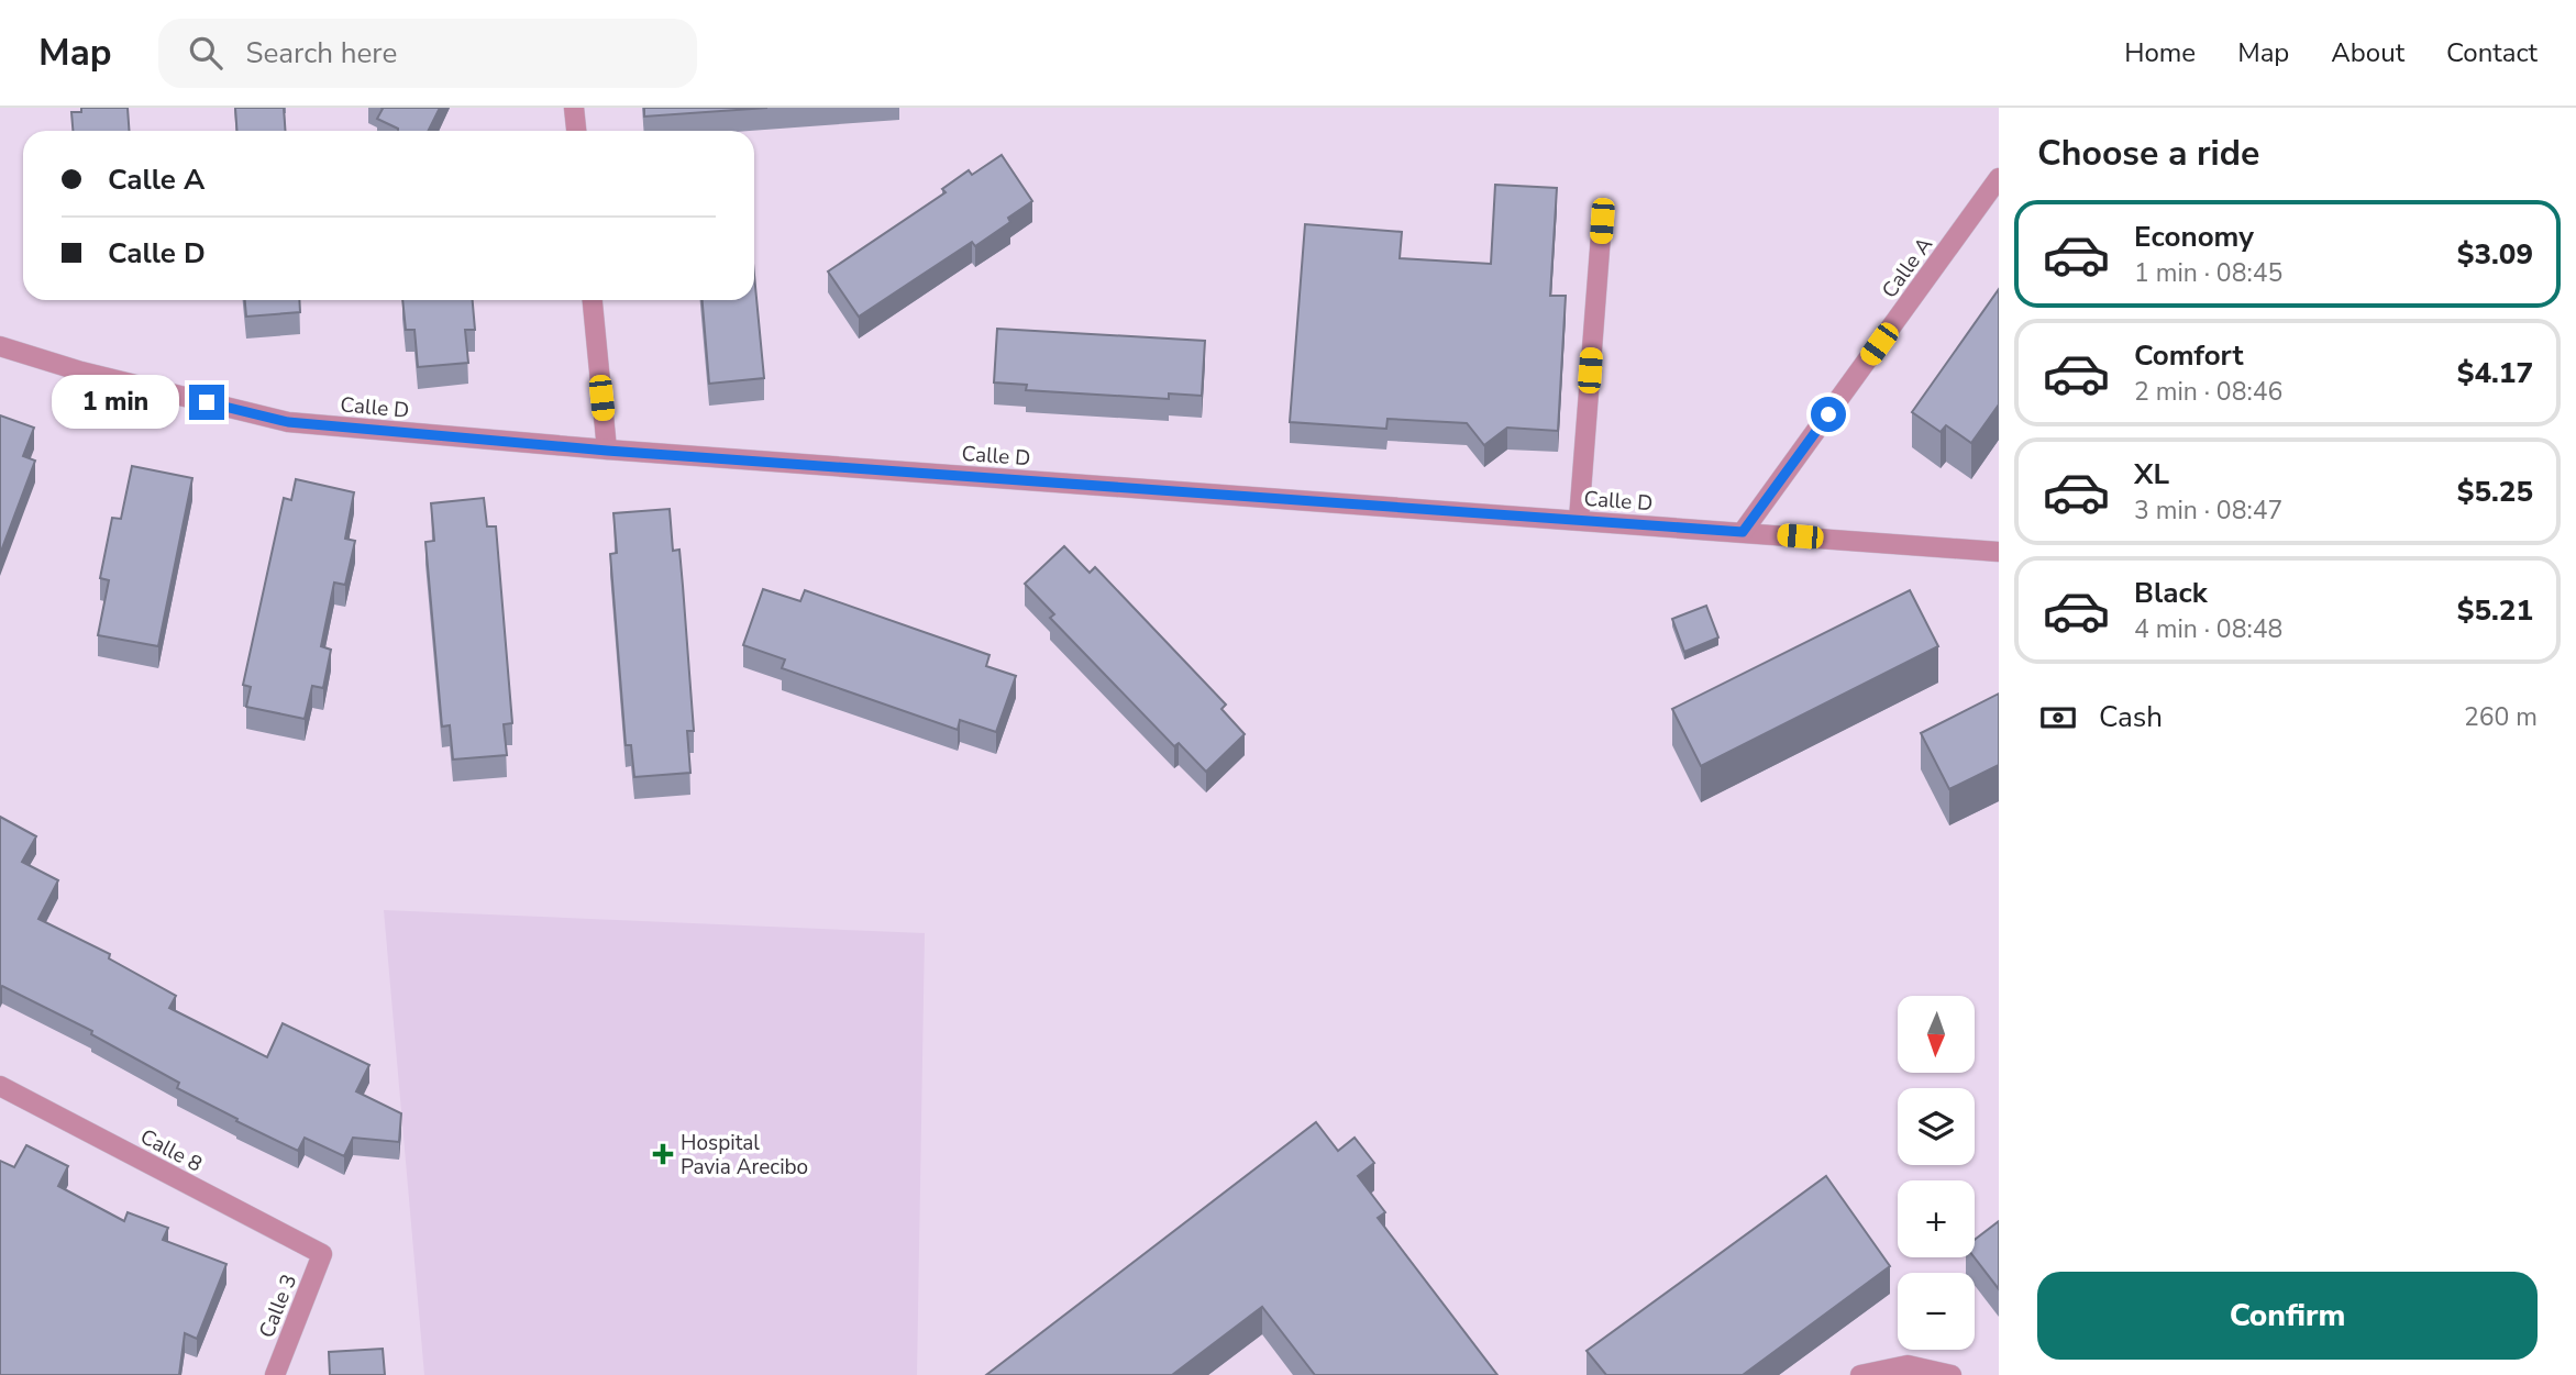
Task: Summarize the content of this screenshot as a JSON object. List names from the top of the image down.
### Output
{
  "streets": {
    "street": [
      "Calle A",
      "Calle D",
      "Calle 8",
      "Calle 3"
    ]
  },
  "crossings": [
    ["Calle A", "Calle D"],
    ["Calle 8", "Calle 3"]
  ],
  "places": {
    "health": ["Hospital Pavia Arecibo"]
  },
  "north": "bottom",
  "page": {
    "header": "Map",
    "search": "Search here",
    "nav": [
      "Home",
      "Map",
      "About",
      "Contact"
    ],
    "heading": "Choose a ride",
    "banner": ["Calle A", "Calle D"],
    "list": [
      {
        "name": "Economy",
        "note": "1 min · 08:45",
        "value": "$3.09"
      },
      {
        "name": "Comfort",
        "note": "2 min · 08:46",
        "value": "$4.17"
      },
      {
        "name": "XL",
        "note": "3 min · 08:47",
        "value": "$5.25"
      },
      {
        "name": "Black",
        "note": "4 min · 08:48",
        "value": "$5.21"
      }
    ],
    "bubble": "1 min",
    "pay": ["Cash", "260 m"],
    "map_buttons": ["+", "−"],
    "buttons": "Confirm"
  }
}
